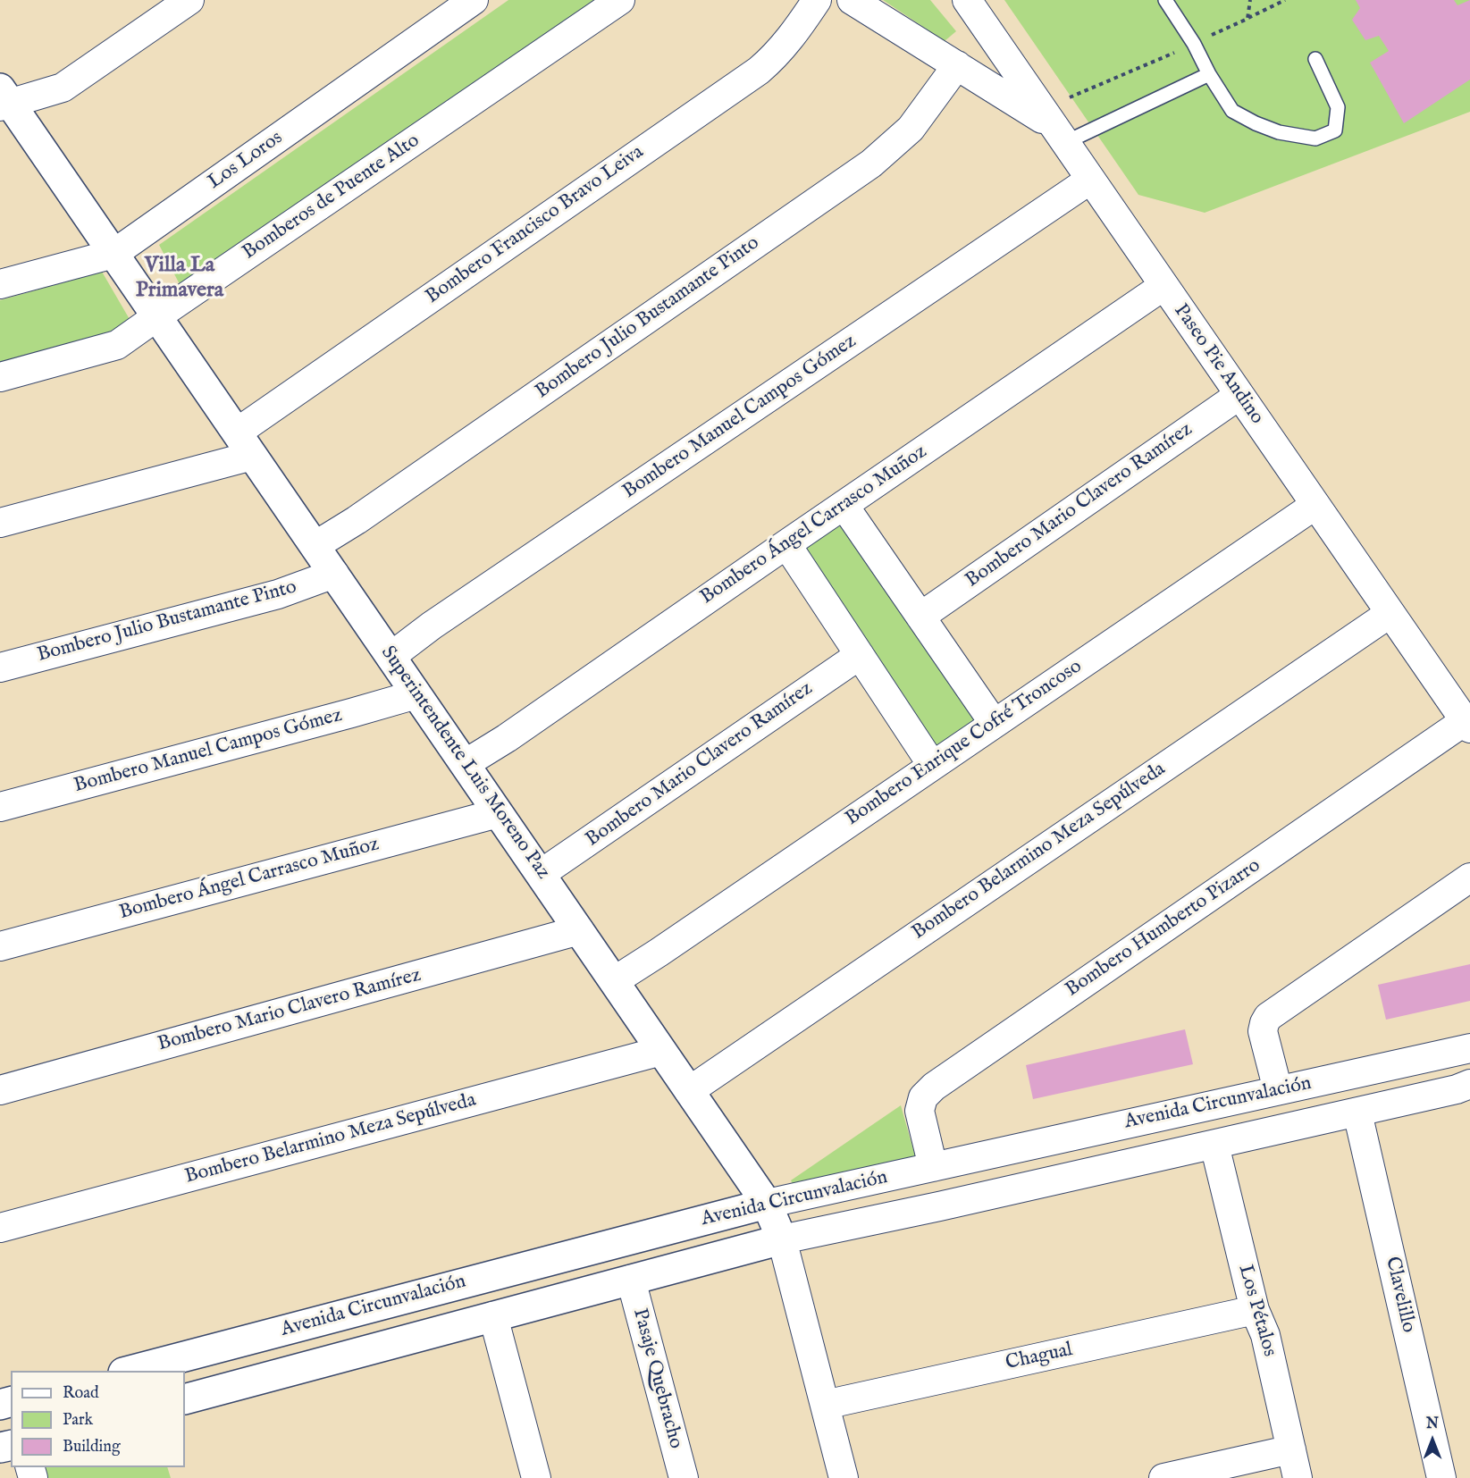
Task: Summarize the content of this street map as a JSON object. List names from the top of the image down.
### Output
{
  "streets": {
    "street": [
      "Los Loros",
      "Bomberos de Puente Alto",
      "Bombero Francisco Bravo Leiva",
      "Bombero Julio Bustamante Pinto",
      "Paseo Pie Andino",
      "Bombero Manuel Campos Gómez",
      "Bombero Mario Clavero Ramírez",
      "Bombero Ángel Carrasco Muñoz",
      "Bombero Enrique Cofré Troncoso",
      "Superintendente Luis Moreno Paz",
      "Bombero Belarmino Meza Sepúlveda",
      "Bombero Humberto Pizarro",
      "Avenida Circunvalación",
      "Clavelillo",
      "Los Pétalos",
      "Chagual",
      "Pasaje Quebracho"
    ]
  },
  "crossings": [
    ["Los Loros", "Superintendente Luis Moreno Paz"],
    ["Bomberos de Puente Alto", "Superintendente Luis Moreno Paz"],
    ["Bombero Francisco Bravo Leiva", "Superintendente Luis Moreno Paz"],
    ["Bombero Julio Bustamante Pinto", "Superintendente Luis Moreno Paz"],
    ["Paseo Pie Andino", "Bombero Manuel Campos Gómez"],
    ["Paseo Pie Andino", "Bombero Mario Clavero Ramírez"],
    ["Paseo Pie Andino", "Bombero Ángel Carrasco Muñoz"],
    ["Paseo Pie Andino", "Bombero Enrique Cofré Troncoso"],
    ["Paseo Pie Andino", "Bombero Belarmino Meza Sepúlveda"],
    ["Paseo Pie Andino", "Bombero Humberto Pizarro"],
    ["Bombero Manuel Campos Gómez", "Superintendente Luis Moreno Paz"],
    ["Bombero Mario Clavero Ramírez", "Superintendente Luis Moreno Paz"],
    ["Bombero Ángel Carrasco Muñoz", "Superintendente Luis Moreno Paz"],
    ["Bombero Enrique Cofré Troncoso", "Superintendente Luis Moreno Paz"],
    ["Superintendente Luis Moreno Paz", "Bombero Belarmino Meza Sepúlveda"],
    ["Superintendente Luis Moreno Paz", "Avenida Circunvalación"],
    ["Superintendente Luis Moreno Paz", "Chagual"],
    ["Bombero Humberto Pizarro", "Avenida Circunvalación"],
    ["Avenida Circunvalación", "Clavelillo"],
    ["Avenida Circunvalación", "Los Pétalos"],
    ["Avenida Circunvalación", "Pasaje Quebracho"],
    ["Los Pétalos", "Chagual"]
  ],
  "districts": ["Villa La Primavera"],
  "legend": ["Road", "Park", "Building"],
  "north": "top"
}
